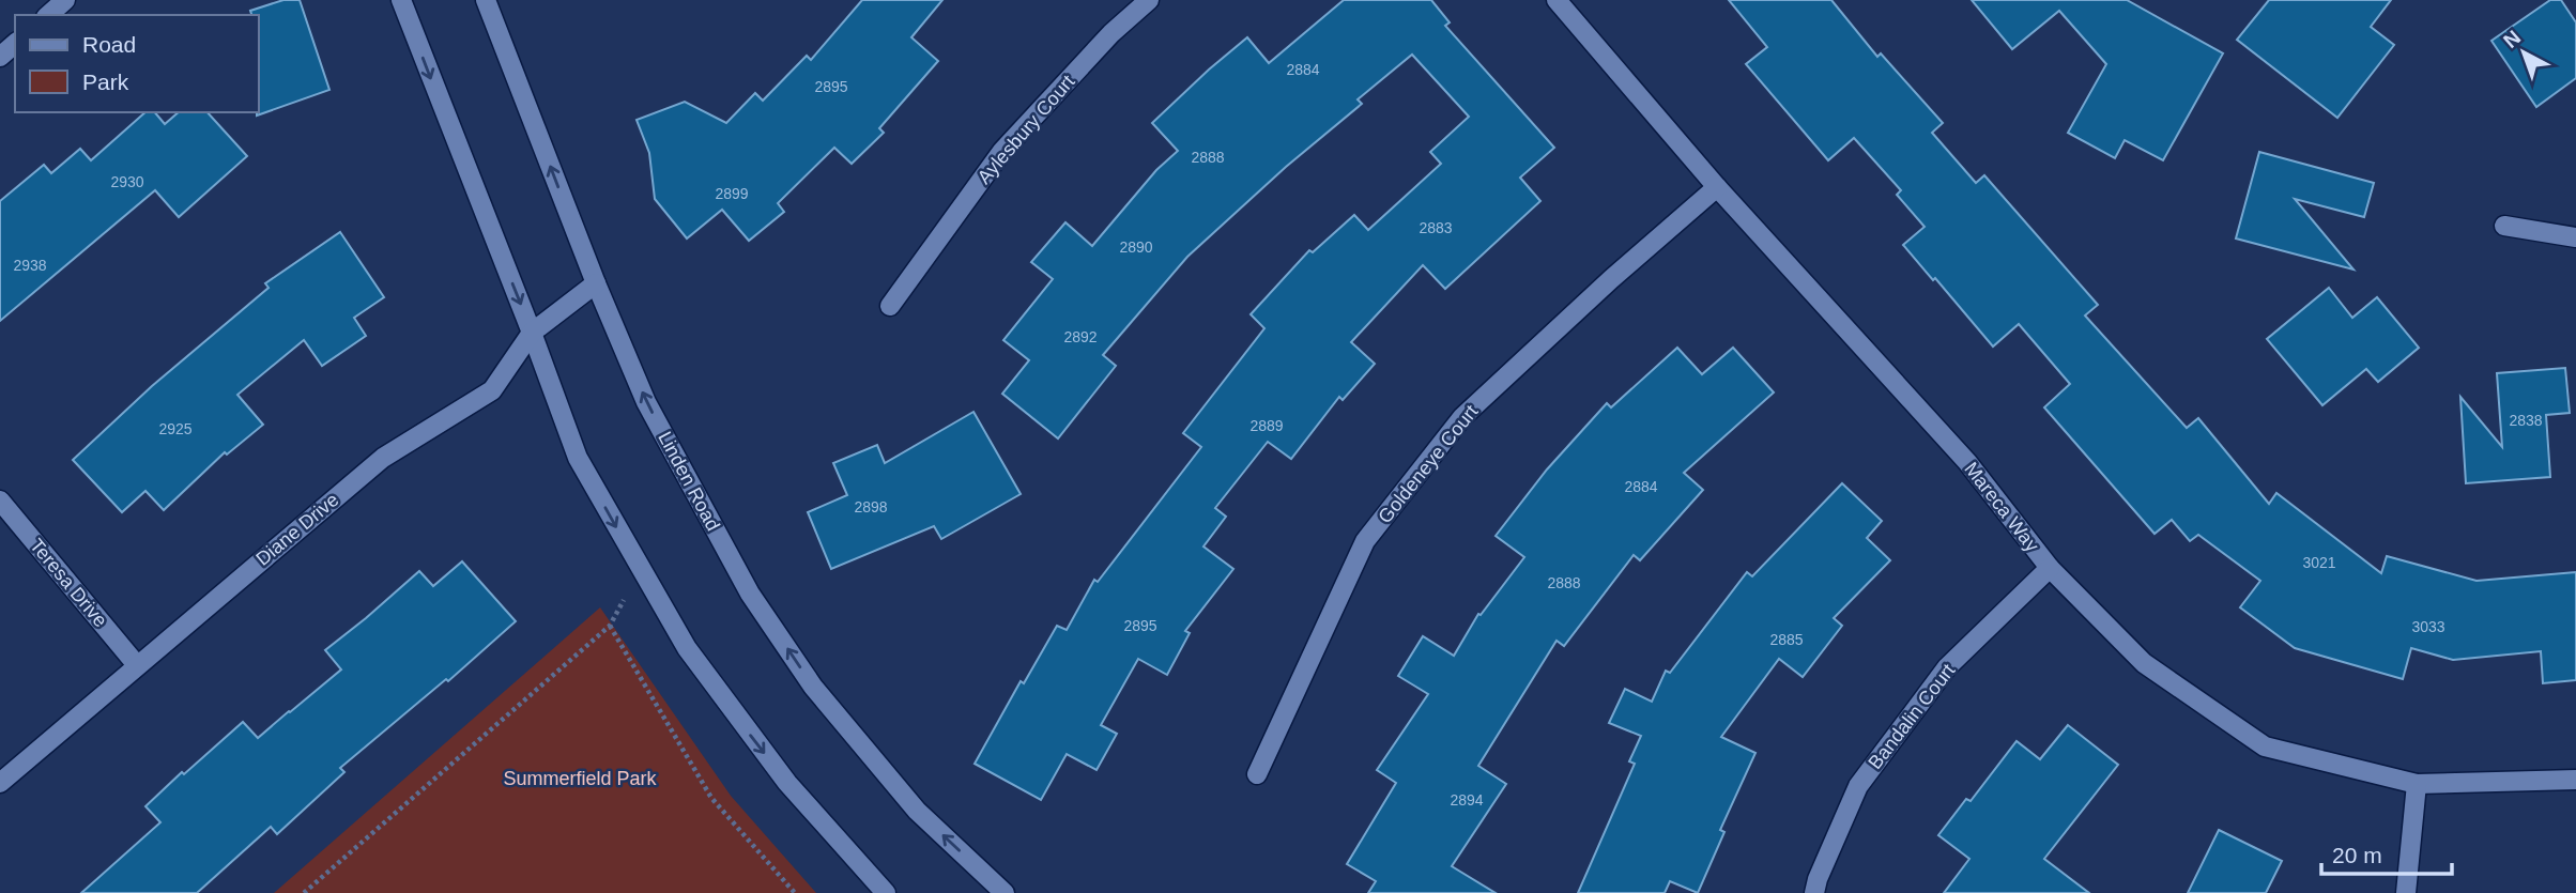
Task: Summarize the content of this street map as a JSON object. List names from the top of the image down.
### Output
{
  "streets": {
    "street": [
      "Aylesbury Court",
      "Goldeneye Court",
      "Linden Road",
      "Mareca Way",
      "Diane Drive",
      "Teresa Drive",
      "Bandalin Court"
    ]
  },
  "crossings": [
    ["Goldeneye Court", "Mareca Way"],
    ["Linden Road", "Diane Drive"],
    ["Mareca Way", "Bandalin Court"],
    ["Diane Drive", "Teresa Drive"]
  ],
  "parks": ["Summerfield Park"],
  "house_numbers": [
    "2884",
    "2895",
    "2888",
    "2930",
    "2899",
    "2883",
    "2890",
    "2938",
    "2892",
    "2838",
    "2889",
    "2925",
    "2884",
    "2898",
    "3021",
    "2888",
    "2895",
    "3033",
    "2885",
    "2894"
  ],
  "legend": ["Road", "Park"],
  "scale_bar": "20 m",
  "north": "top left"
}
